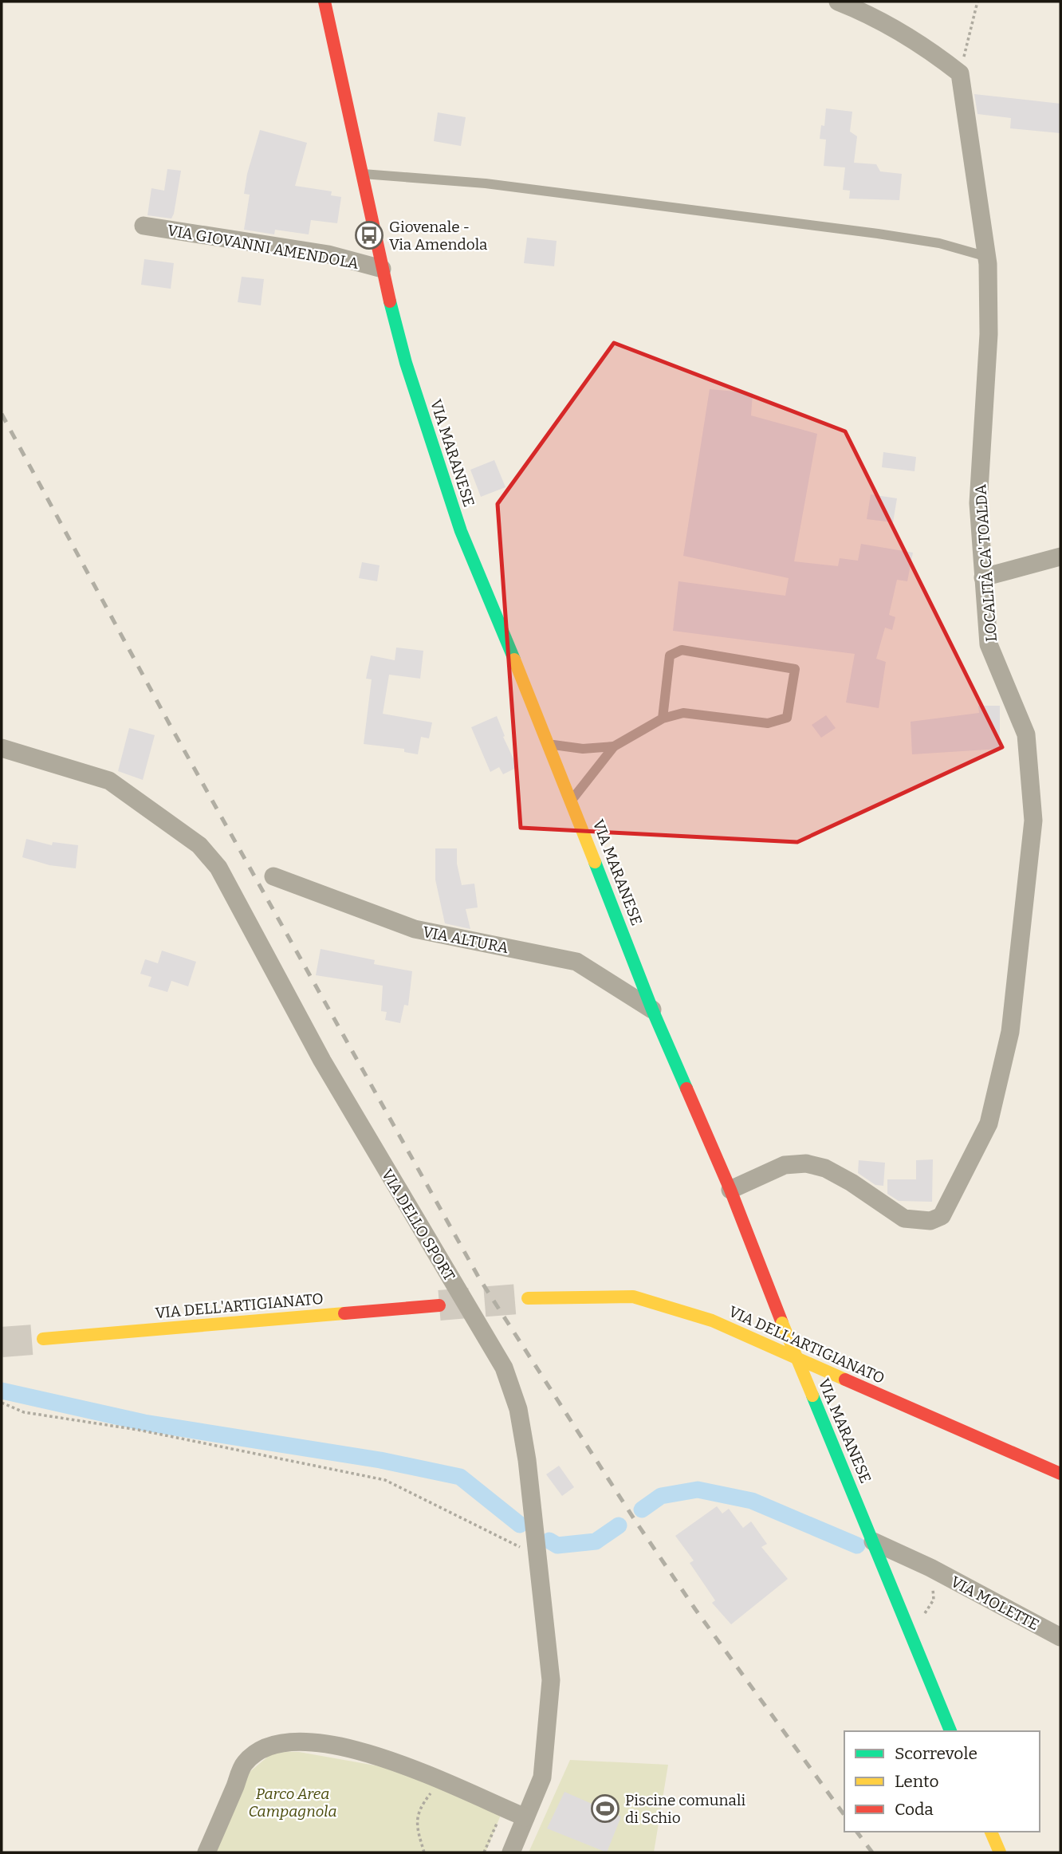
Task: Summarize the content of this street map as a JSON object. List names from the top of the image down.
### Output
{
  "streets": {
    "main road": ["VIA MARANESE", "VIA DELL'ARTIGIANATO"],
    "street": [
      "VIA GIOVANNI AMENDOLA",
      "LOCALITÀ CA' TOALDA",
      "VIA ALTURA",
      "VIA DELLO SPORT",
      "VIA MOLETTE"
    ]
  },
  "crossings": [
    ["VIA GIOVANNI AMENDOLA", "VIA MARANESE"],
    ["VIA MARANESE", "LOCALITÀ CA' TOALDA"],
    ["VIA MARANESE", "VIA ALTURA"],
    ["VIA MARANESE", "VIA MOLETTE"]
  ],
  "parks": ["Parco Area Campagnola"],
  "places": {
    "bus stop": ["Giovenale - Via Amendola"],
    "sports": ["Piscine comunali di Schio"]
  },
  "legend": ["Scorrevole", "Lento", "Coda"]
}
